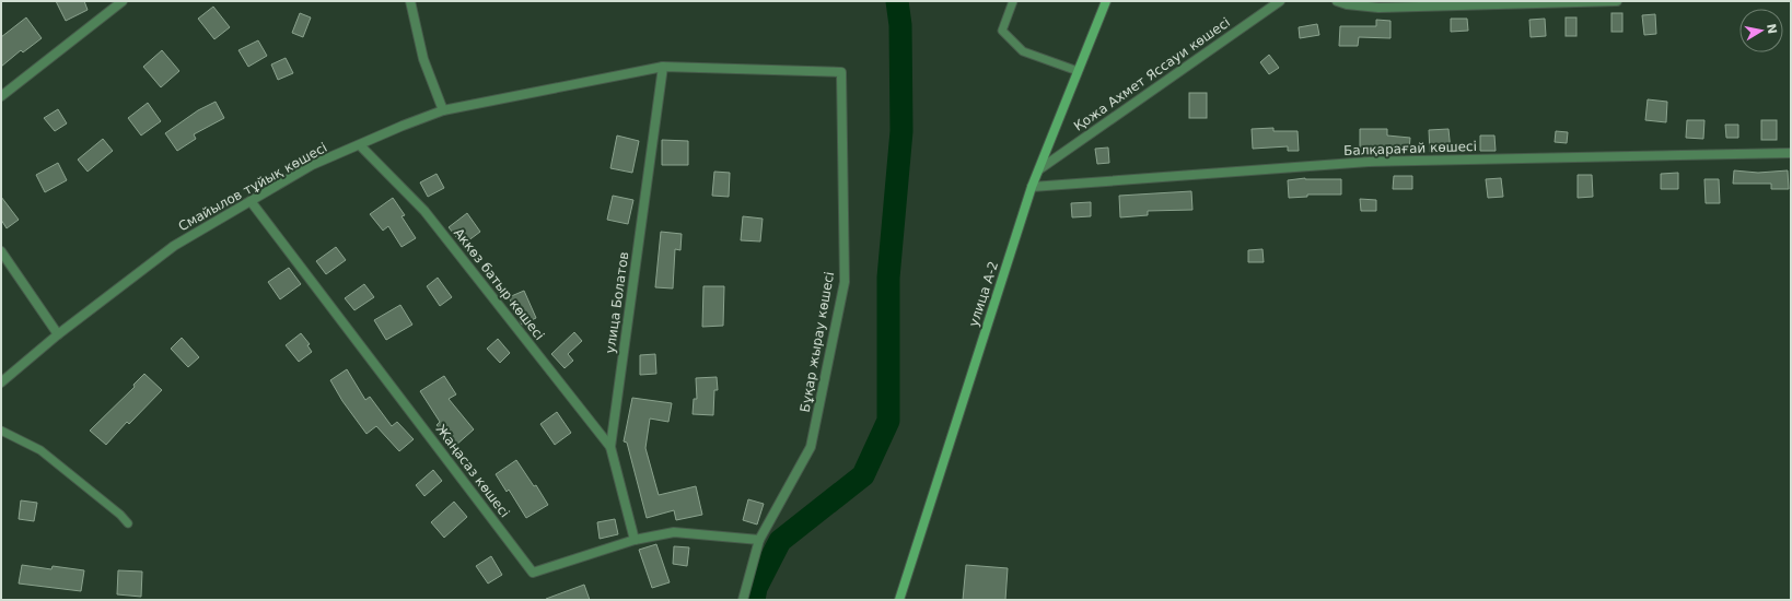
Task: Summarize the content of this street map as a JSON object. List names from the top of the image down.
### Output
{
  "streets": {
    "main road": ["улица А-2"],
    "street": [
      "Қожа Ахмет Яссауи көшесі",
      "Балқарағай көшесі",
      "Смайылов тұйық көшесі",
      "Аккөз батыр көшесі",
      "улица Болатов",
      "Бұқар жырау көшесі",
      "Жаңасаз көшесі"
    ]
  },
  "crossings": [
    ["Қожа Ахмет Яссауи көшесі", "улица А-2"],
    ["Балқарағай көшесі", "улица А-2"],
    ["Смайылов тұйық көшесі", "Аккөз батыр көшесі"],
    ["Смайылов тұйық көшесі", "улица Болатов"],
    ["Смайылов тұйық көшесі", "Бұқар жырау көшесі"],
    ["Смайылов тұйық көшесі", "Жаңасаз көшесі"],
    ["Аккөз батыр көшесі", "улица Болатов"],
    ["улица Болатов", "Жаңасаз көшесі"],
    ["Бұқар жырау көшесі", "Жаңасаз көшесі"]
  ],
  "north": "right"
}
